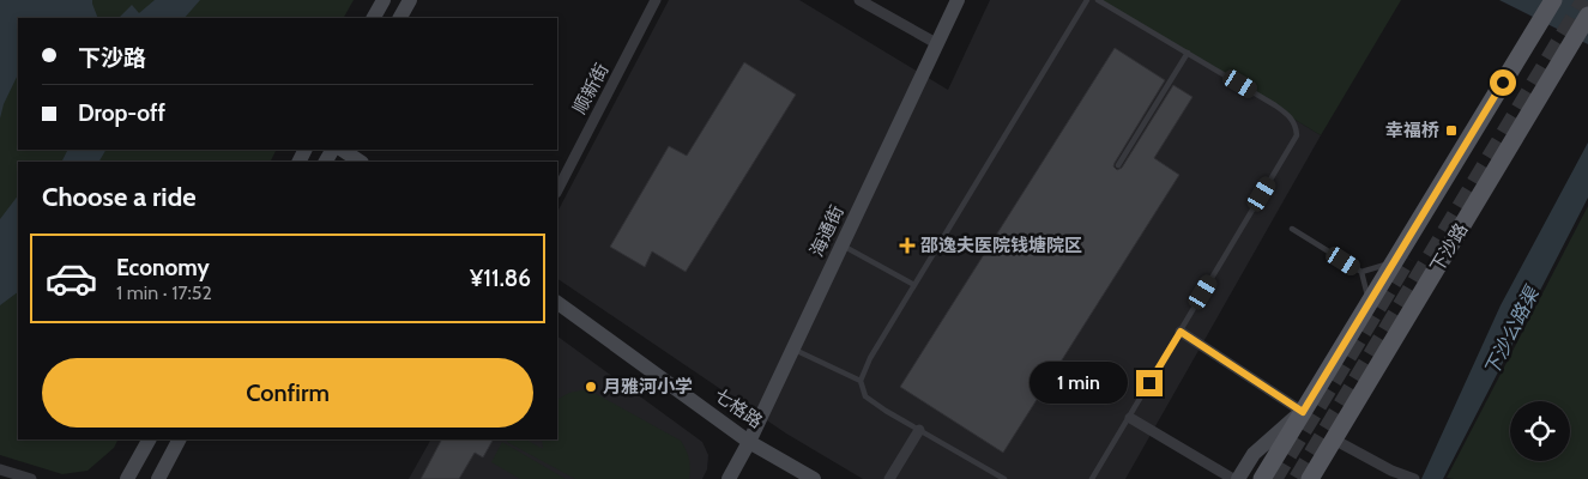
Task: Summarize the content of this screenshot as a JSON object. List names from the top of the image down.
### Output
{
  "streets": {
    "main road": ["下沙路"],
    "street": ["顺新街", "海通街", "七格路"]
  },
  "crossings": [
    ["海通街", "七格路"]
  ],
  "water": ["下沙公路渠"],
  "places": {
    "transit": ["幸福桥"],
    "health": ["邵逸夫医院钱塘院区"],
    "other": ["月雅河小学"]
  },
  "page": {
    "banner": ["下沙路", "Drop-off"],
    "heading": "Choose a ride",
    "list": [
      {
        "name": "Economy",
        "note": "1 min · 17:52",
        "value": "¥11.86"
      }
    ],
    "buttons": "Confirm",
    "bubble": "1 min"
  }
}
